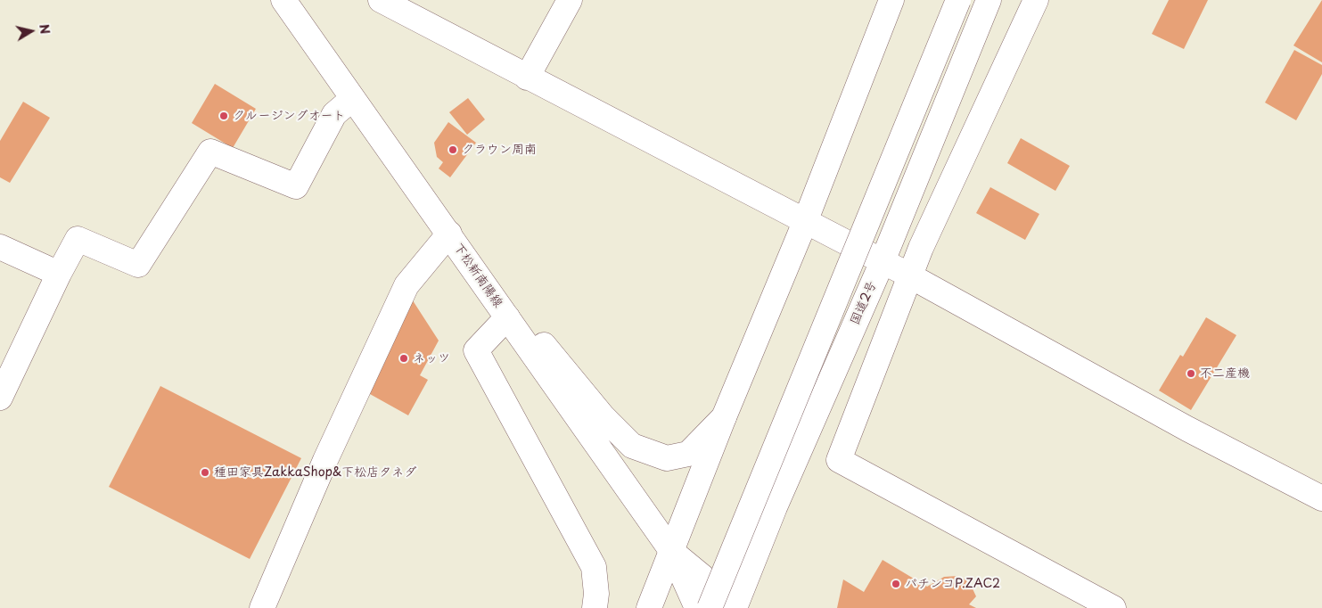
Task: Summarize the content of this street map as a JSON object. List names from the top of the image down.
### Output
{
  "streets": {
    "main road": ["下松新南陽線", "国道2号"]
  },
  "crossings": [
    ["下松新南陽線", "国道2号"]
  ],
  "places": [
    "クルージングオート",
    "クラウン周南",
    "ネッツ",
    "不二産機",
    "種田家具ZakkaShop&下松店タネダ",
    "パチンコP.ZAC2"
  ],
  "north": "right"
}
